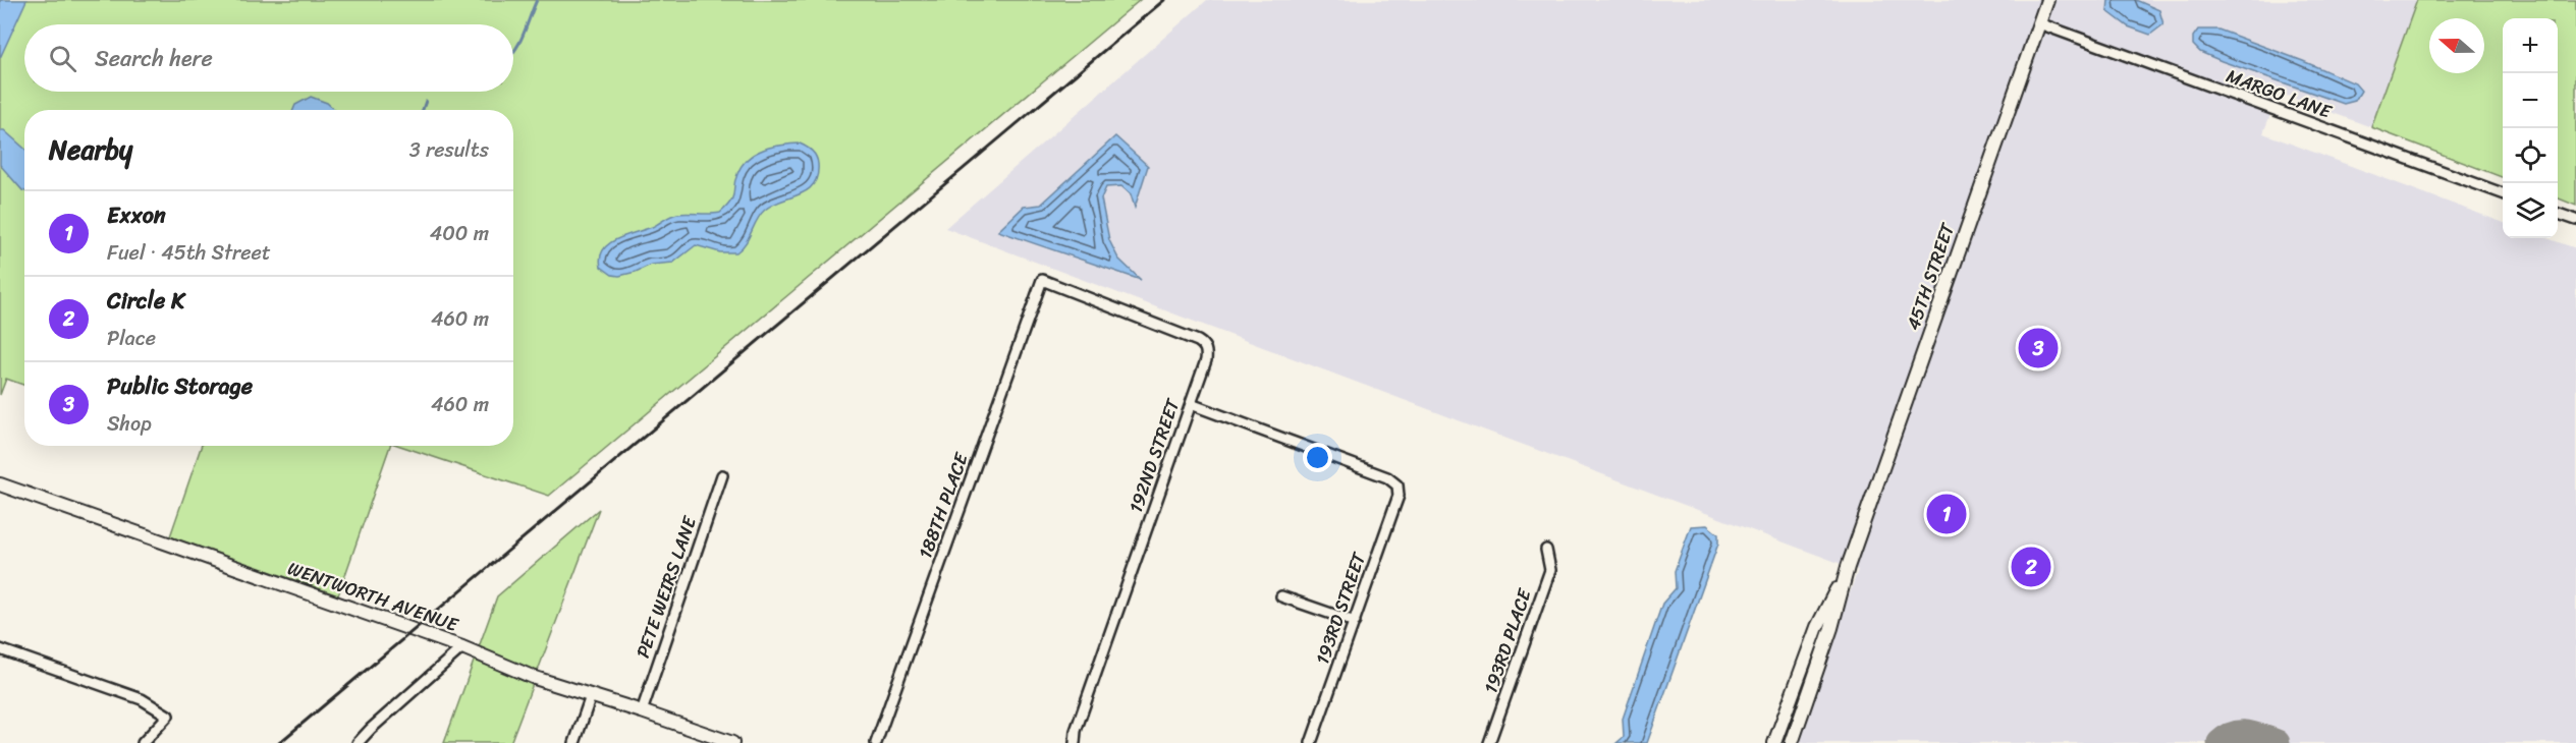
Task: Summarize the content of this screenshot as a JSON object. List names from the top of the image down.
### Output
{
  "streets": {
    "main road": ["45TH STREET", "WENTWORTH AVENUE"],
    "street": [
      "MARGO LANE",
      "192ND STREET",
      "188TH PLACE",
      "PETE WEIRS LANE",
      "193RD STREET",
      "193RD PLACE"
    ]
  },
  "crossings": [
    ["MARGO LANE", "45TH STREET"],
    ["192ND STREET", "188TH PLACE"],
    ["192ND STREET", "193RD STREET"],
    ["PETE WEIRS LANE", "WENTWORTH AVENUE"]
  ],
  "north": "left",
  "page": {
    "map_buttons": ["+", "−"],
    "search": "Search here",
    "heading": ["Nearby", "3 results"],
    "list": [
      {
        "mark": "1",
        "name": "Exxon",
        "note": "Fuel · 45th Street",
        "value": "400 m"
      },
      {
        "mark": "2",
        "name": "Circle K",
        "note": "Place",
        "value": "460 m"
      },
      {
        "mark": "3",
        "name": "Public Storage",
        "note": "Shop",
        "value": "460 m"
      }
    ],
    "pins": ["3", "1", "2"]
  }
}
